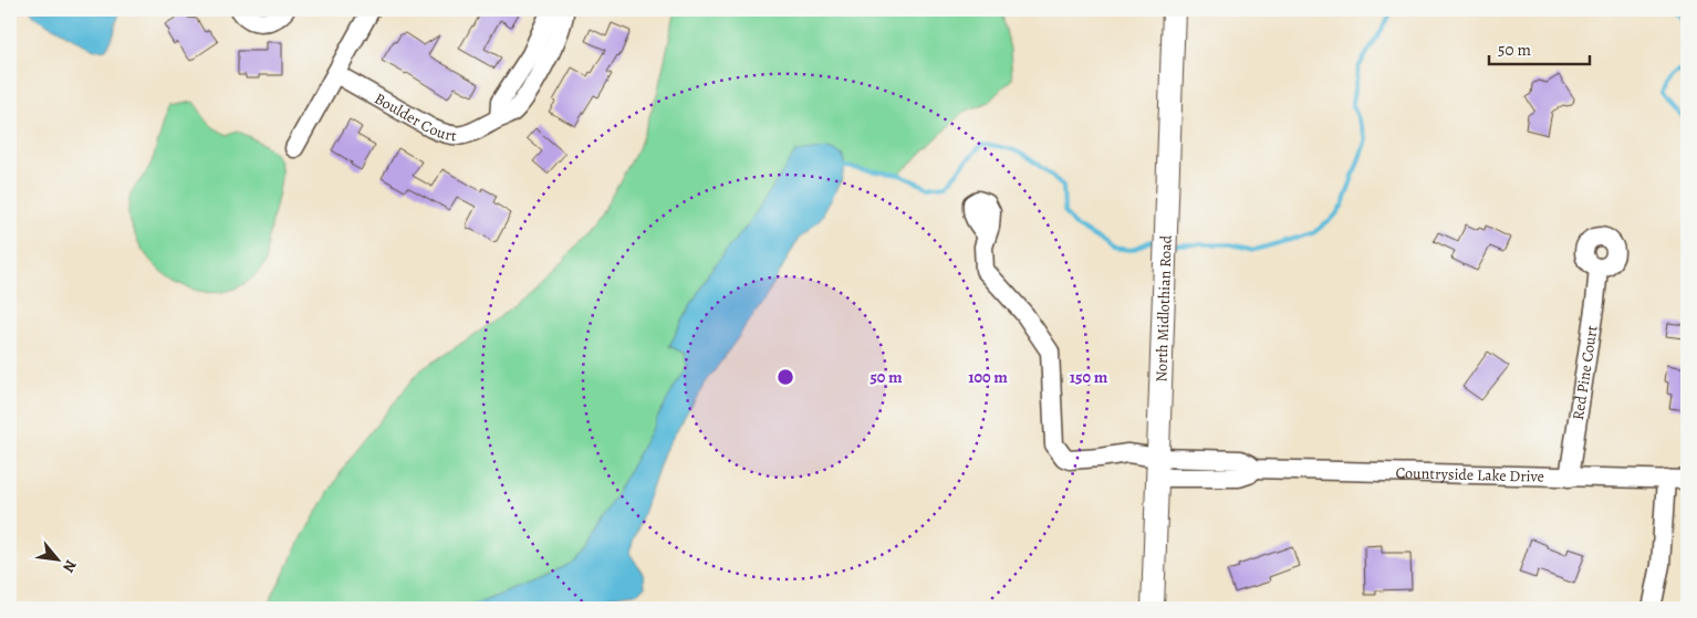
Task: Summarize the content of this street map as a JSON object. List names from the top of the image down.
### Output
{
  "streets": {
    "main road": ["North Midlothian Road"],
    "street": ["Boulder Court", "Red Pine Court", "Countryside Lake Drive"]
  },
  "crossings": [
    ["North Midlothian Road", "Countryside Lake Drive"],
    ["Red Pine Court", "Countryside Lake Drive"]
  ],
  "scale_bar": "50 m",
  "north": "bottom right",
  "rings": ["50 m", "100 m", "150 m"]
}
